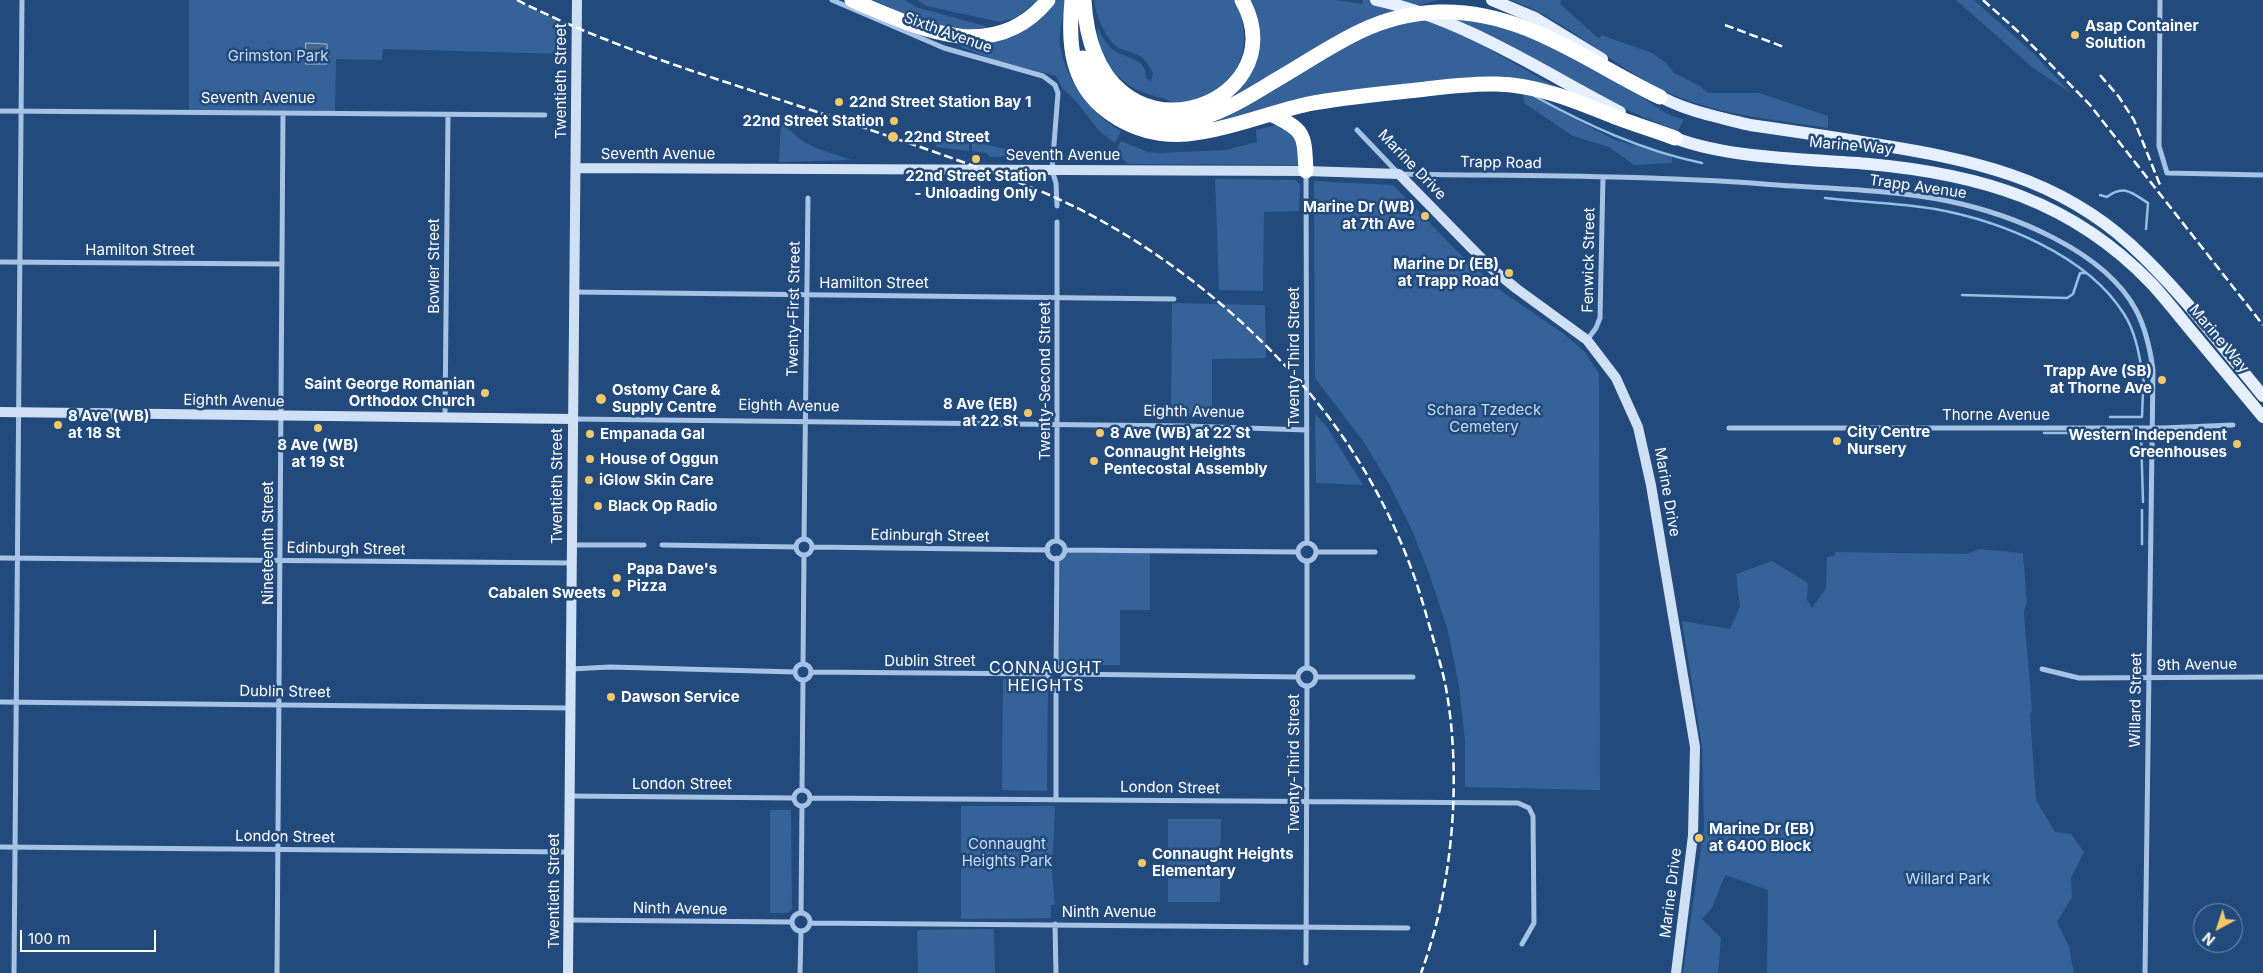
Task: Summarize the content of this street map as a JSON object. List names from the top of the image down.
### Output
{
  "streets": {
    "main road": ["Marine Way"],
    "street": [
      "Sixth Avenue",
      "Twentieth Street",
      "Seventh Avenue",
      "Trapp Road",
      "Marine Drive",
      "Trapp Avenue",
      "Hamilton Street",
      "Fenwick Street",
      "Bowler Street",
      "Twenty-First Street",
      "Twenty-Third Street",
      "Twenty-Second Street",
      "Eighth Avenue",
      "Thorne Avenue",
      "Edinburgh Street",
      "Nineteenth Street",
      "Dublin Street",
      "9th Avenue",
      "Willard Street",
      "London Street",
      "Ninth Avenue"
    ]
  },
  "crossings": [
    ["Sixth Avenue", "Seventh Avenue"],
    ["Twentieth Street", "Seventh Avenue"],
    ["Twentieth Street", "Hamilton Street"],
    ["Twentieth Street", "Eighth Avenue"],
    ["Twentieth Street", "Edinburgh Street"],
    ["Twentieth Street", "Dublin Street"],
    ["Twentieth Street", "London Street"],
    ["Twentieth Street", "Ninth Avenue"],
    ["Seventh Avenue", "Trapp Road"],
    ["Seventh Avenue", "Marine Drive"],
    ["Seventh Avenue", "Bowler Street"],
    ["Seventh Avenue", "Twenty-Third Street"],
    ["Seventh Avenue", "Nineteenth Street"],
    ["Trapp Road", "Marine Drive"],
    ["Trapp Road", "Trapp Avenue"],
    ["Trapp Road", "Fenwick Street"],
    ["Marine Drive", "Fenwick Street"],
    ["Trapp Avenue", "Fenwick Street"],
    ["Trapp Avenue", "Thorne Avenue"],
    ["Trapp Avenue", "Willard Street"],
    ["Hamilton Street", "Twenty-First Street"],
    ["Hamilton Street", "Twenty-Second Street"],
    ["Hamilton Street", "Nineteenth Street"],
    ["Bowler Street", "Eighth Avenue"],
    ["Twenty-First Street", "Eighth Avenue"],
    ["Twenty-First Street", "Edinburgh Street"],
    ["Twenty-Third Street", "Eighth Avenue"],
    ["Twenty-Third Street", "London Street"],
    ["Twenty-Third Street", "Ninth Avenue"],
    ["Twenty-Second Street", "Eighth Avenue"],
    ["Twenty-Second Street", "Edinburgh Street"],
    ["Eighth Avenue", "Nineteenth Street"],
    ["Thorne Avenue", "Willard Street"],
    ["Edinburgh Street", "Nineteenth Street"],
    ["Nineteenth Street", "Dublin Street"],
    ["Nineteenth Street", "London Street"],
    ["9th Avenue", "Willard Street"]
  ],
  "districts": ["CONNAUGHT HEIGHTS"],
  "parks": [
    "Grimston Park",
    "Schara Tzedeck Cemetery",
    "Connaught Heights Park",
    "Willard Park"
  ],
  "places": [
    "Asap Container Solution",
    "22nd Street Station Bay 1",
    "22nd Street Station",
    "22nd Street",
    "22nd Street Station - Unloading Only",
    "Marine Dr (WB) at 7th Ave",
    "Marine Dr (EB) at Trapp Road",
    "Trapp Ave (SB) at Thorne Ave",
    "Saint George Romanian Orthodox Church",
    "Ostomy Care & Supply Centre",
    "8 Ave (EB) at 22 St",
    "8 Ave (WB) at 18 St",
    "8 Ave (WB) at 19 St",
    "8 Ave (WB) at 22 St",
    "Empanada Gal",
    "City Centre Nursery",
    "Western Independent Greenhouses",
    "House of Oggun",
    "Connaught Heights Pentecostal Assembly",
    "iGlow Skin Care",
    "Black Op Radio",
    "Papa Dave's Pizza",
    "Cabalen Sweets",
    "Dawson Service",
    "Marine Dr (EB) at 6400 Block",
    "Connaught Heights Elementary"
  ],
  "scale_bar": "100 m",
  "north": "bottom left"
}
